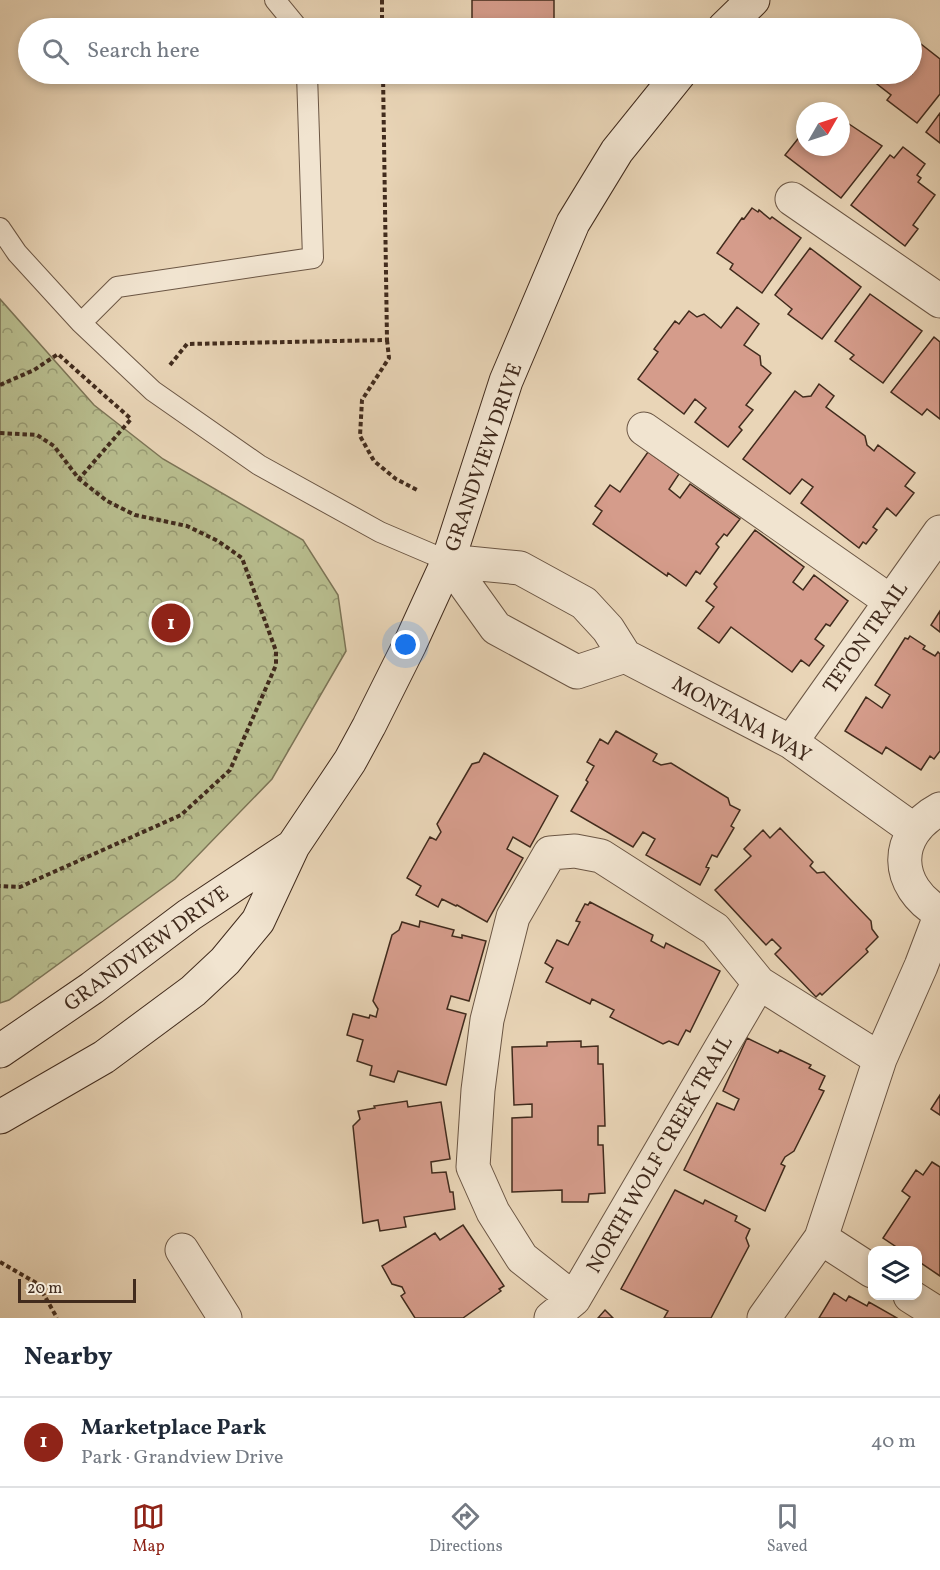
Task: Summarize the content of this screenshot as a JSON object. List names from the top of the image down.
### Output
{
  "streets": {
    "street": [
      "GRANDVIEW DRIVE",
      "TETON TRAIL",
      "MONTANA WAY",
      "NORTH WOLF CREEK TRAIL"
    ]
  },
  "crossings": [
    ["TETON TRAIL", "MONTANA WAY"]
  ],
  "scale_bar": "20 m",
  "north": "top right",
  "page": {
    "search": "Search here",
    "pins": "1",
    "scale": "20 m",
    "heading": "Nearby",
    "list": [
      {
        "mark": "1",
        "name": "Marketplace Park",
        "note": "Park · Grandview Drive",
        "value": "40 m"
      }
    ],
    "nav": ["Map", "Directions", "Saved"]
  }
}
